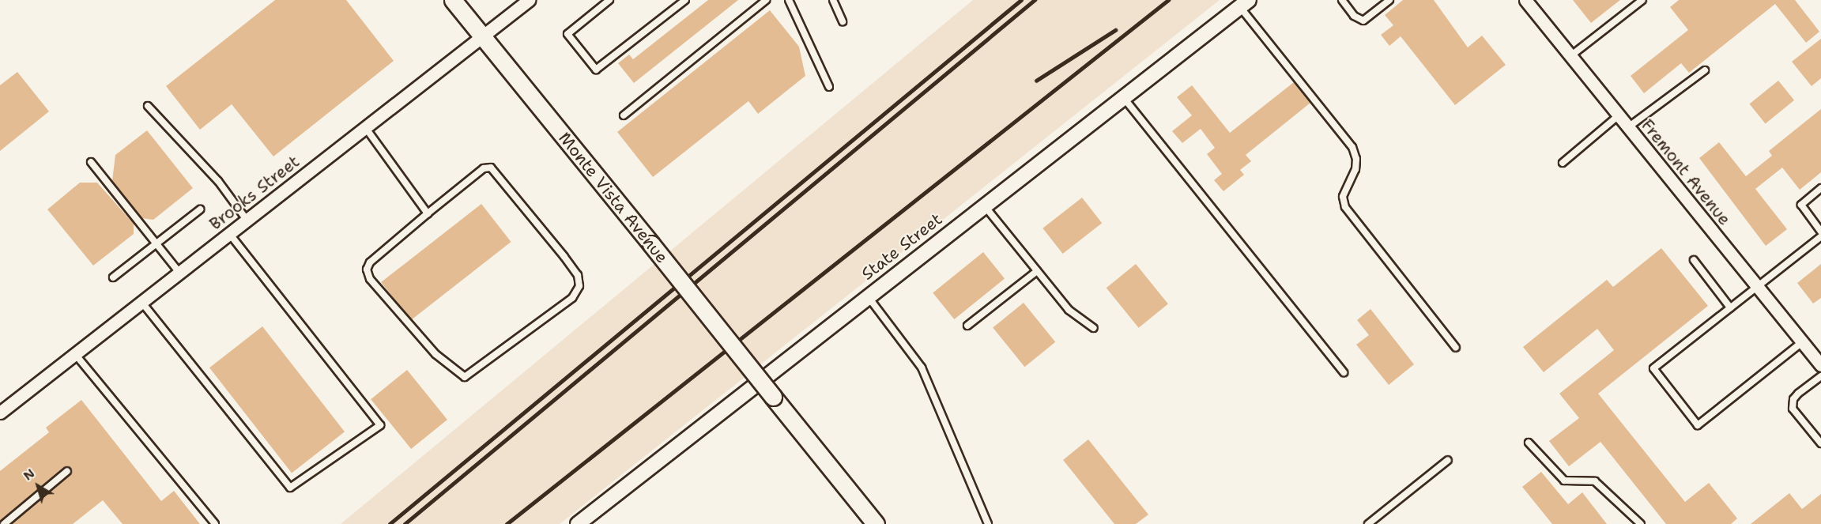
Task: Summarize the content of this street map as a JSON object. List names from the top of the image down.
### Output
{
  "streets": {
    "main road": ["Monte Vista Avenue"],
    "street": ["Fremont Avenue", "Brooks Street", "State Street"]
  },
  "crossings": [
    ["Brooks Street", "Monte Vista Avenue"]
  ],
  "north": "top left"
}
